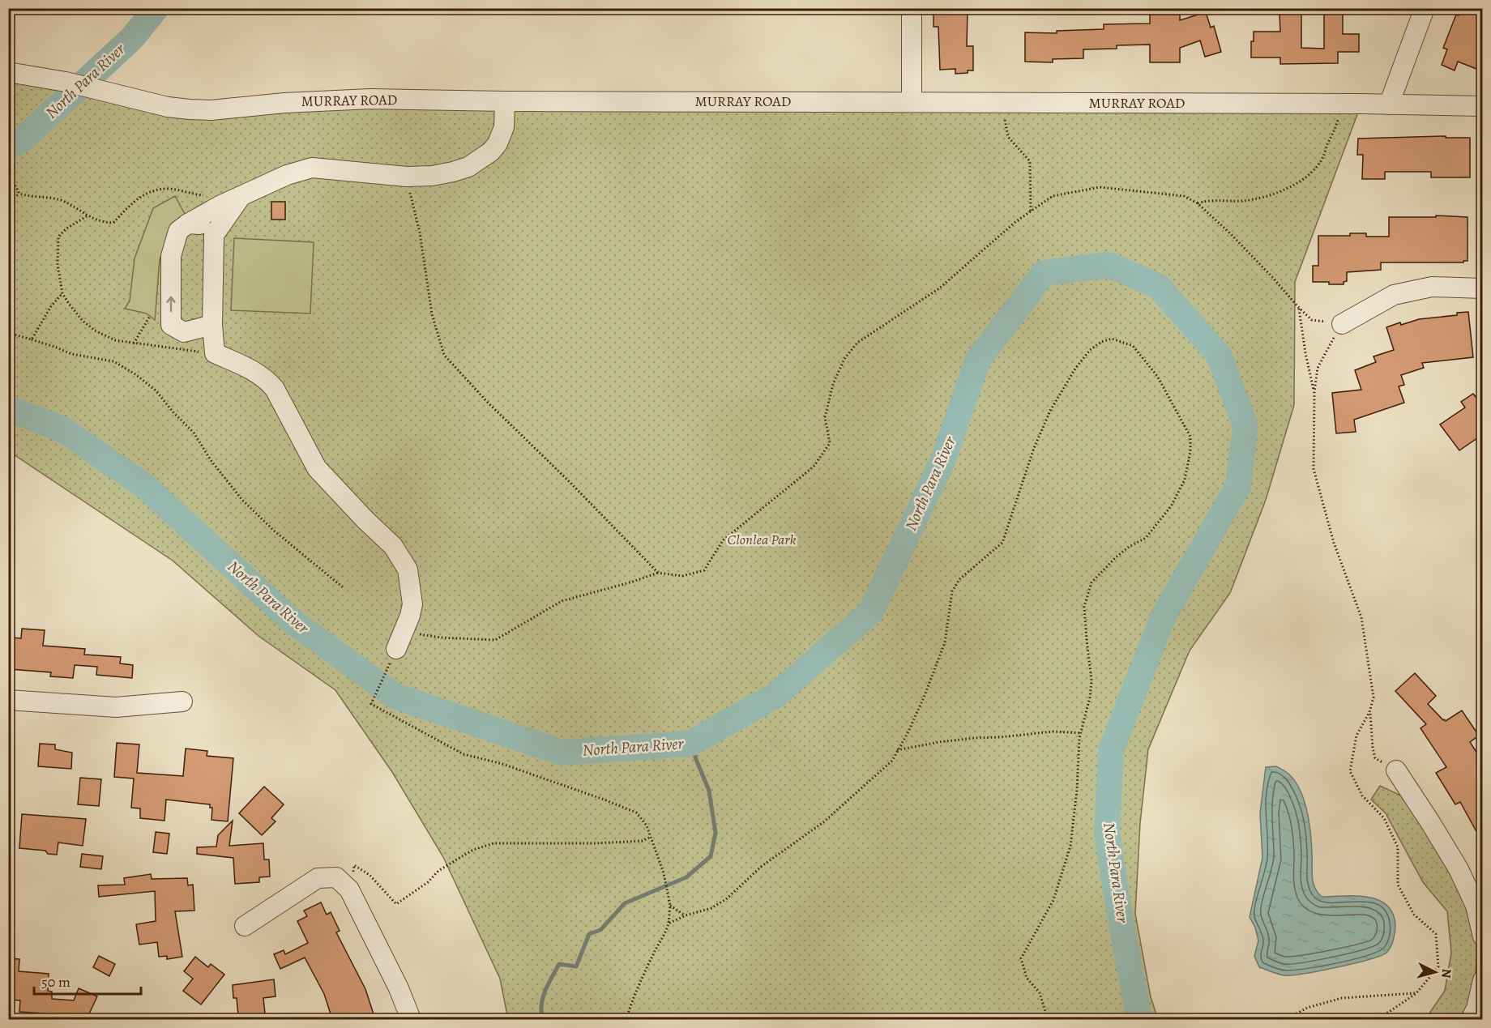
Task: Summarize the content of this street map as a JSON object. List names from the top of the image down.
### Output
{
  "streets": {
    "street": ["MURRAY ROAD"]
  },
  "water": ["North Para River"],
  "parks": ["Clonlea Park"],
  "scale_bar": "50 m",
  "north": "right"
}
